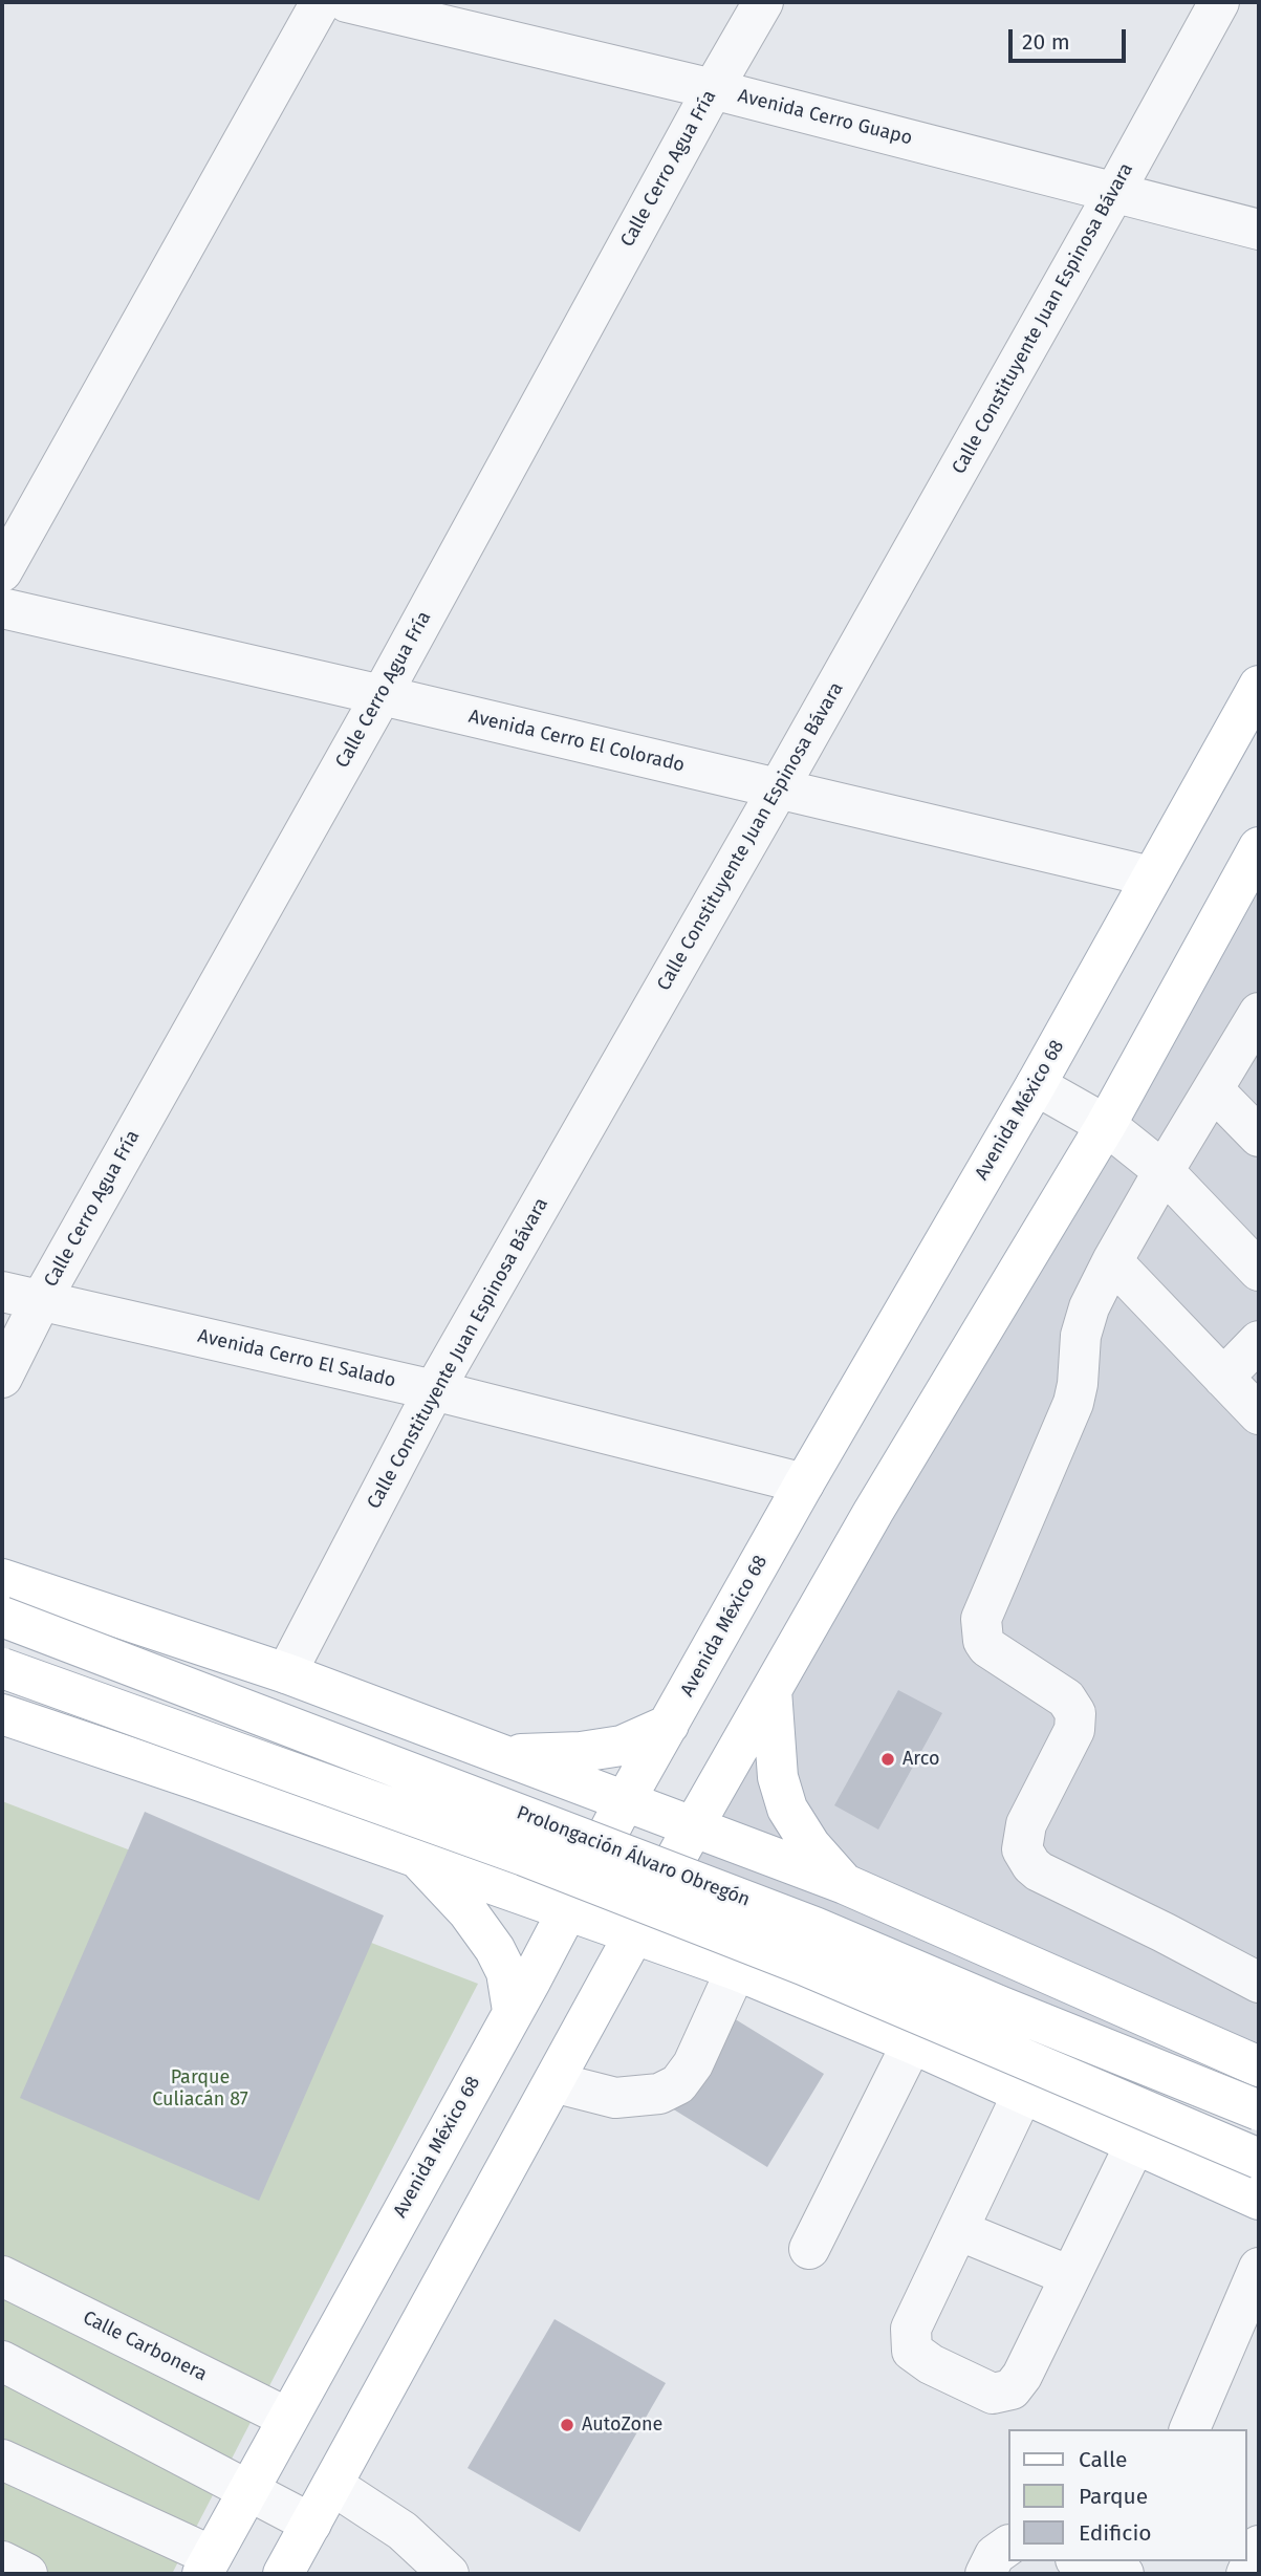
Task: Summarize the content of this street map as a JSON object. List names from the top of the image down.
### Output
{
  "streets": {
    "main road": ["Avenida México 68", "Prolongación Álvaro Obregón"],
    "street": [
      "Avenida Cerro Guapo",
      "Calle Cerro Agua Fría",
      "Calle Constituyente Juan Espinosa Bávara",
      "Avenida Cerro El Colorado",
      "Avenida Cerro El Salado",
      "Calle Carbonera"
    ]
  },
  "crossings": [
    ["Avenida Cerro Guapo", "Calle Cerro Agua Fría"],
    ["Avenida Cerro Guapo", "Calle Constituyente Juan Espinosa Bávara"],
    ["Calle Cerro Agua Fría", "Avenida Cerro El Colorado"],
    ["Calle Cerro Agua Fría", "Avenida Cerro El Salado"],
    ["Calle Constituyente Juan Espinosa Bávara", "Avenida Cerro El Colorado"],
    ["Calle Constituyente Juan Espinosa Bávara", "Avenida Cerro El Salado"],
    ["Avenida Cerro El Colorado", "Avenida México 68"],
    ["Avenida México 68", "Avenida Cerro El Salado"],
    ["Avenida México 68", "Calle Carbonera"]
  ],
  "parks": ["Parque Culiacán 87"],
  "places": ["Arco", "AutoZone"],
  "legend": ["Calle", "Parque", "Edificio"],
  "scale_bar": "20 m"
}
